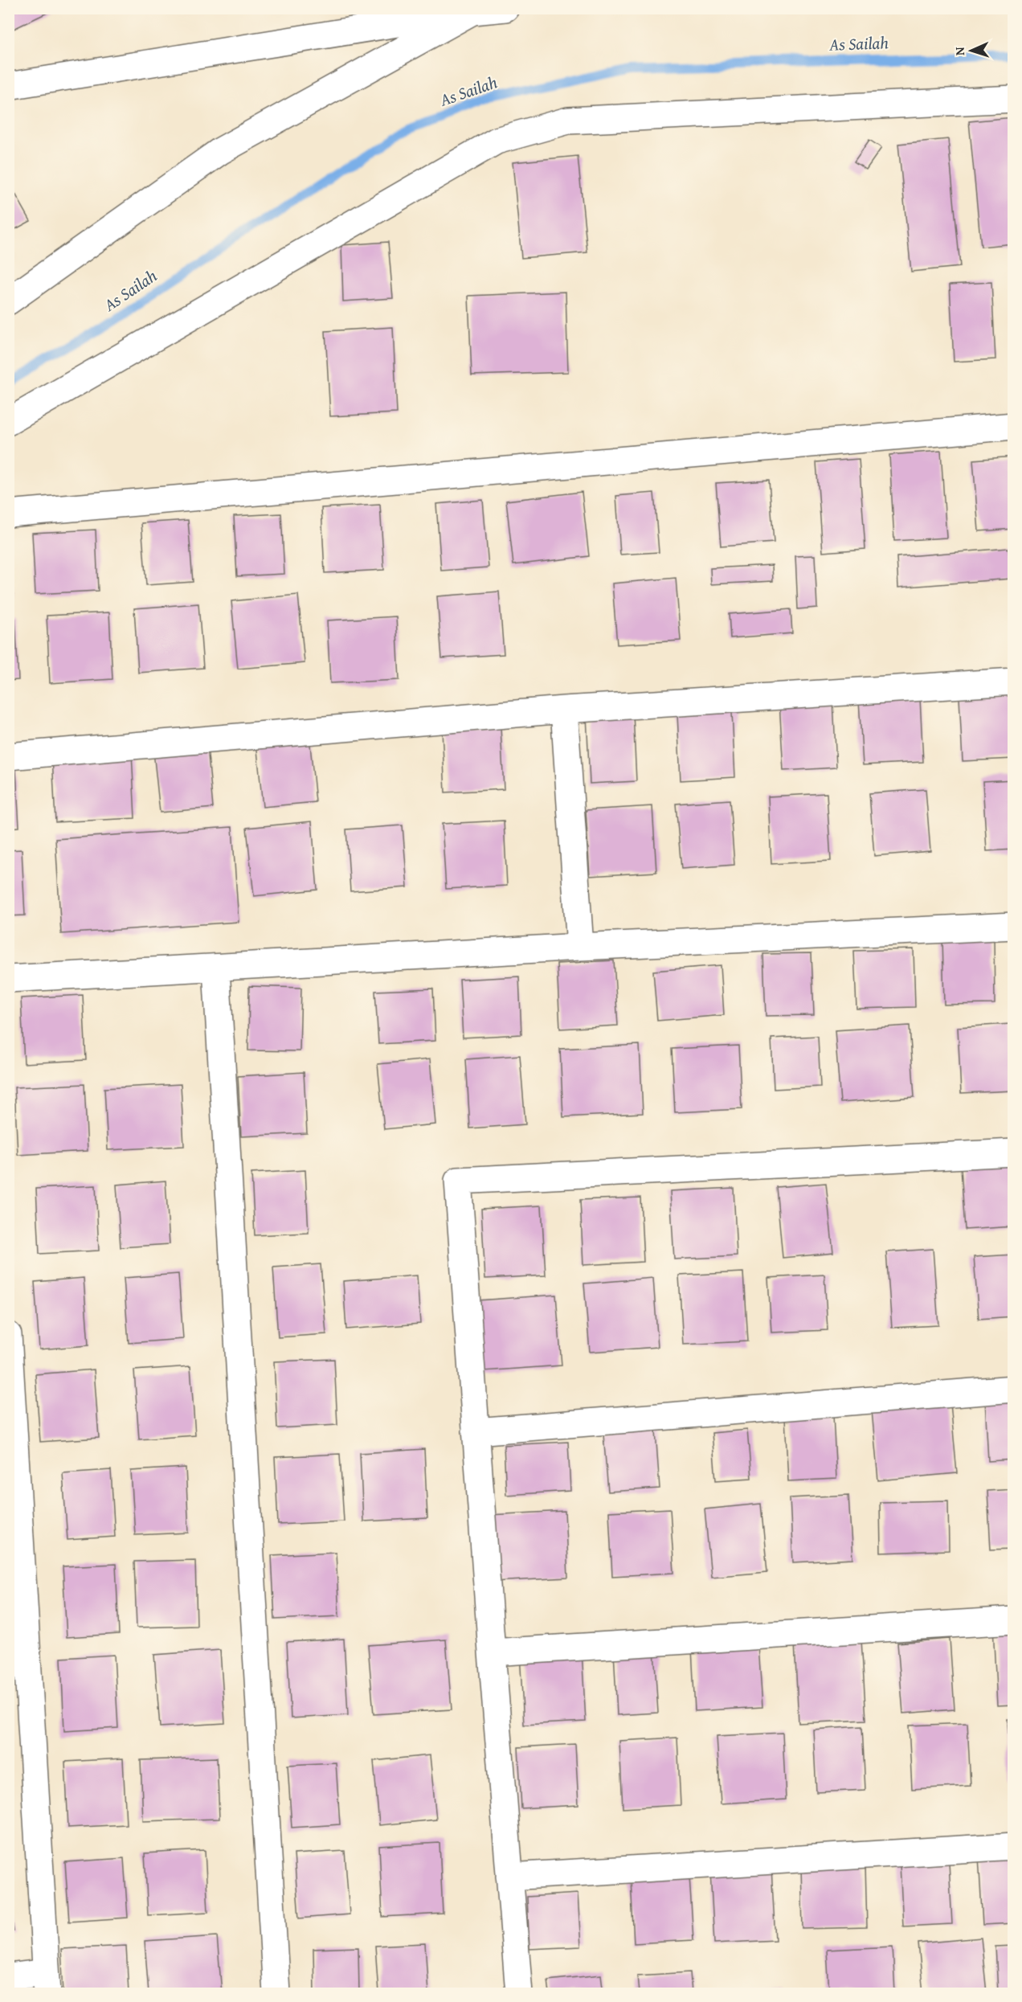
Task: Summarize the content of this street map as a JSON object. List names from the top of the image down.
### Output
{
  "water": ["As Sailah"],
  "north": "left"
}
